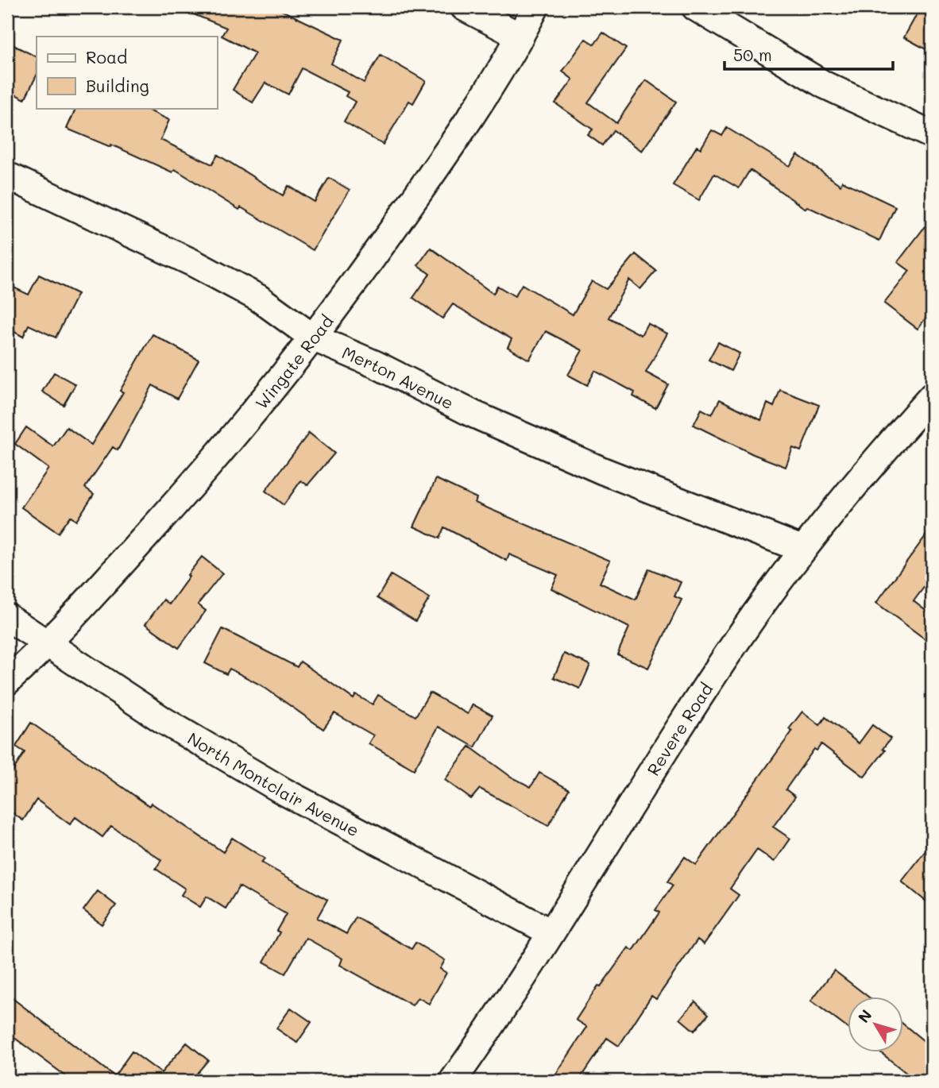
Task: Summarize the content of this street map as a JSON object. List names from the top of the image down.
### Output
{
  "streets": {
    "street": [
      "Wingate Road",
      "Merton Avenue",
      "Revere Road",
      "North Montclair Avenue"
    ]
  },
  "crossings": [
    ["Wingate Road", "Merton Avenue"],
    ["Wingate Road", "North Montclair Avenue"],
    ["Merton Avenue", "Revere Road"],
    ["Revere Road", "North Montclair Avenue"]
  ],
  "legend": ["Road", "Building"],
  "scale_bar": "50 m",
  "north": "top left"
}
